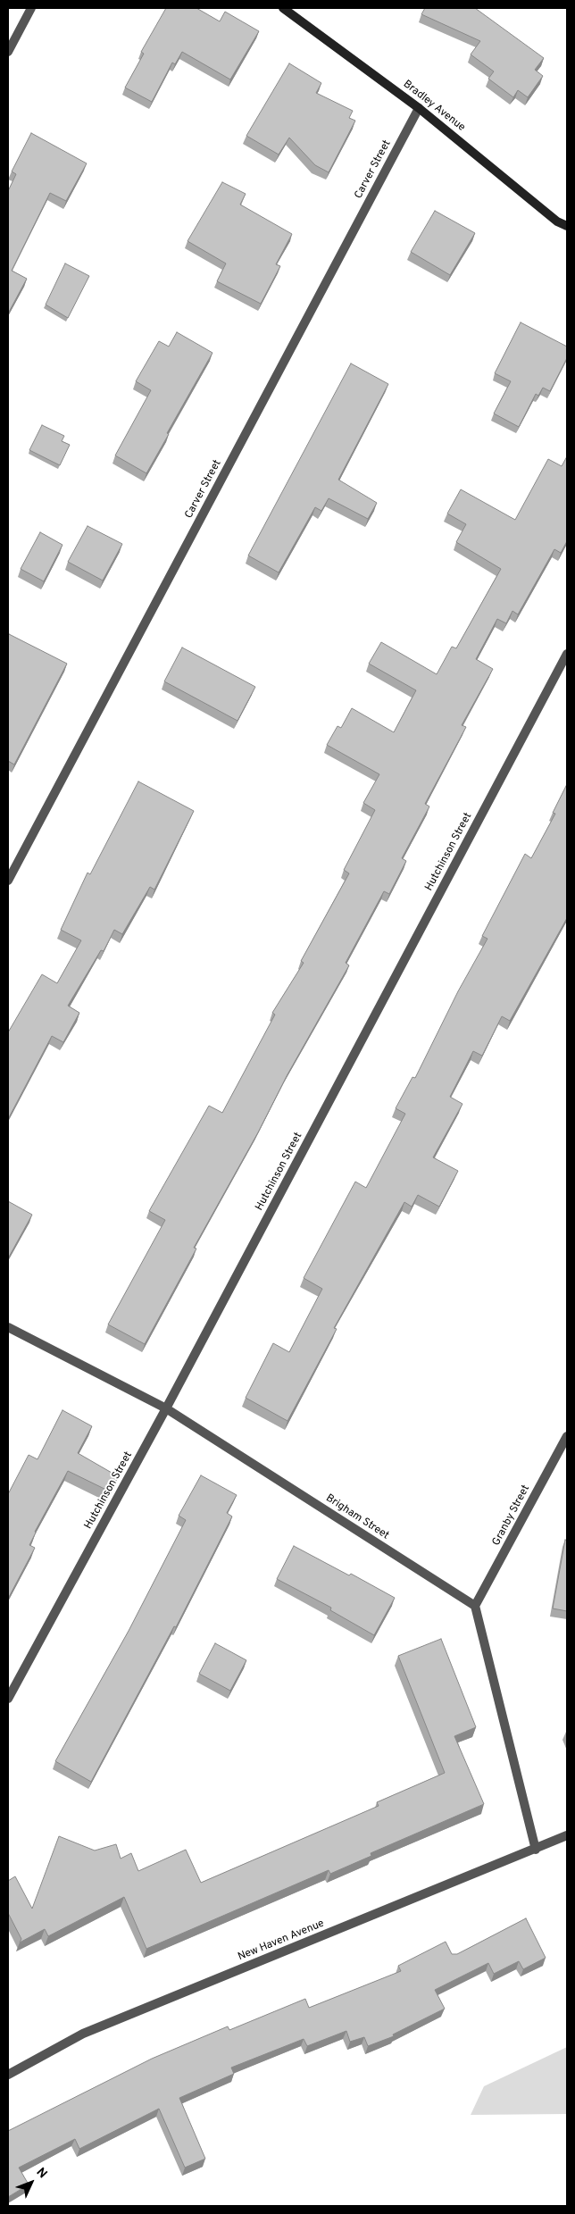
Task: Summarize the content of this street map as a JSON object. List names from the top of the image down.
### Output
{
  "streets": {
    "street": [
      "Bradley Avenue",
      "Carver Street",
      "Hutchinson Street",
      "Granby Street",
      "Brigham Street",
      "New Haven Avenue"
    ]
  },
  "crossings": [
    ["Bradley Avenue", "Carver Street"],
    ["Hutchinson Street", "Brigham Street"],
    ["Granby Street", "Brigham Street"]
  ],
  "north": "top right"
}
